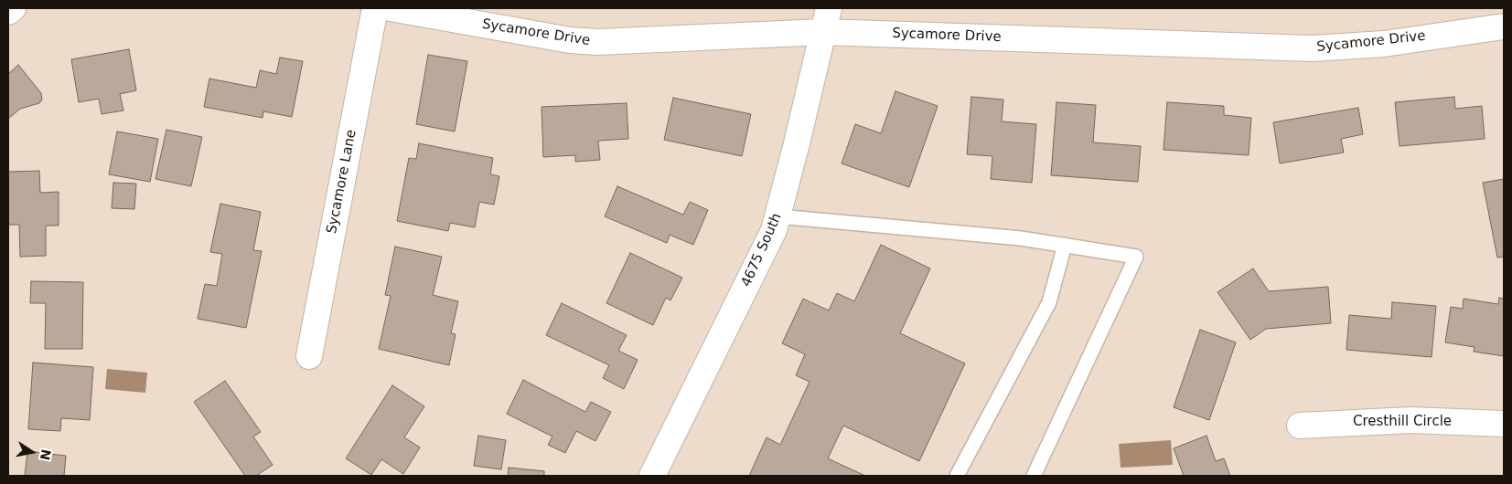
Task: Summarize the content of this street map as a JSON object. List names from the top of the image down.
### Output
{
  "streets": {
    "street": [
      "Sycamore Drive",
      "Sycamore Lane",
      "4675 South",
      "Cresthill Circle"
    ]
  },
  "crossings": [
    ["Sycamore Drive", "4675 South"]
  ],
  "north": "right"
}
